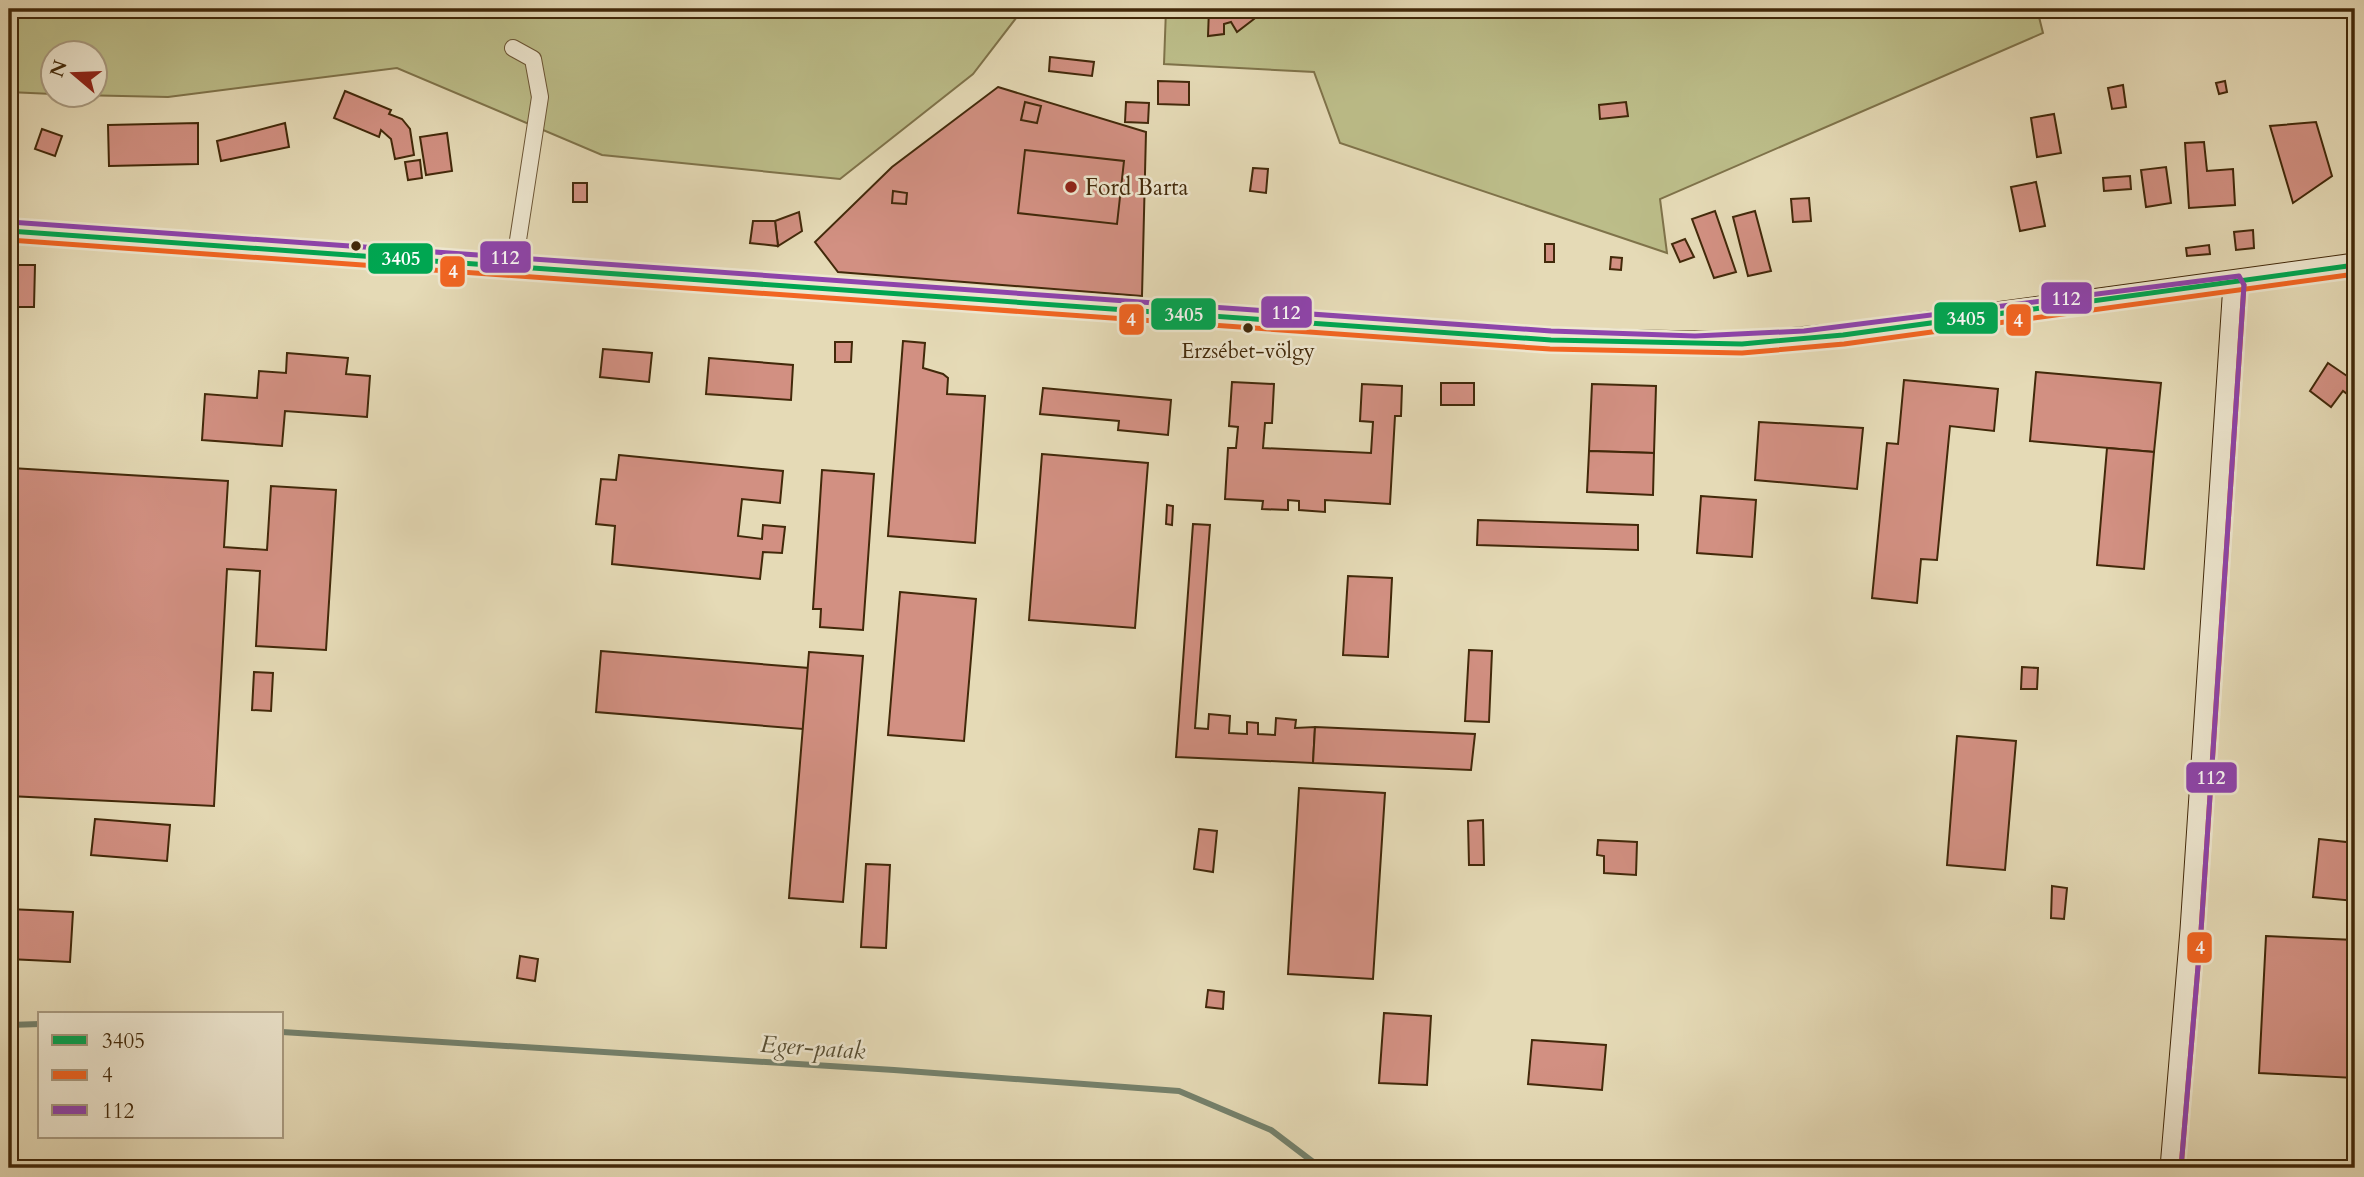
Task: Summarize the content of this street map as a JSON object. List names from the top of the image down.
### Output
{
  "water": ["Eger-patak"],
  "places": ["Ford Barta", "Erzsébet-völgy"],
  "lines": ["transit line 112", "transit line 3405", "transit line 4"],
  "legend": ["3405", "4", "112"],
  "north": "left"
}
